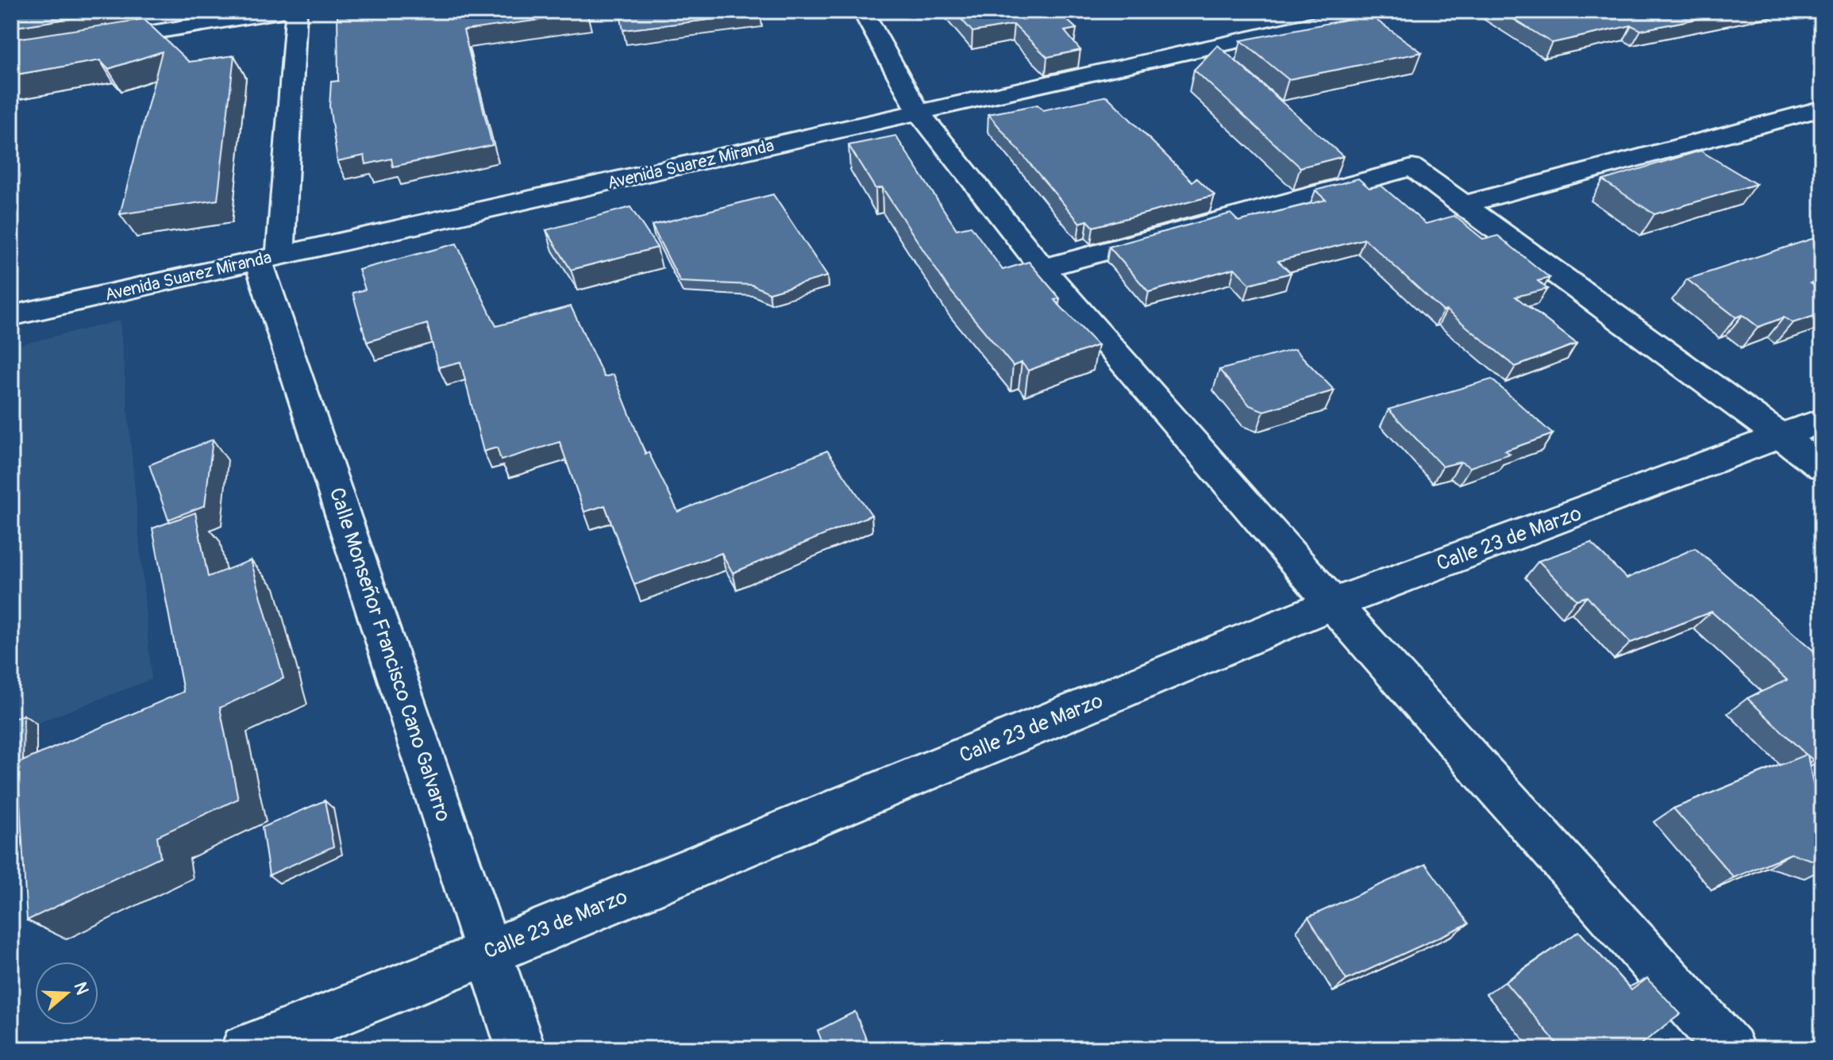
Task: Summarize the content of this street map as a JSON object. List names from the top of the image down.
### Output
{
  "streets": {
    "street": ["Avenida Suarez Miranda", "Calle 23 de Marzo", "Calle Monseñor Francisco Cano Galvarro"]
  },
  "crossings": [
    ["Avenida Suarez Miranda", "Calle Monseñor Francisco Cano Galvarro"],
    ["Calle 23 de Marzo", "Calle Monseñor Francisco Cano Galvarro"]
  ],
  "north": "right"
}
